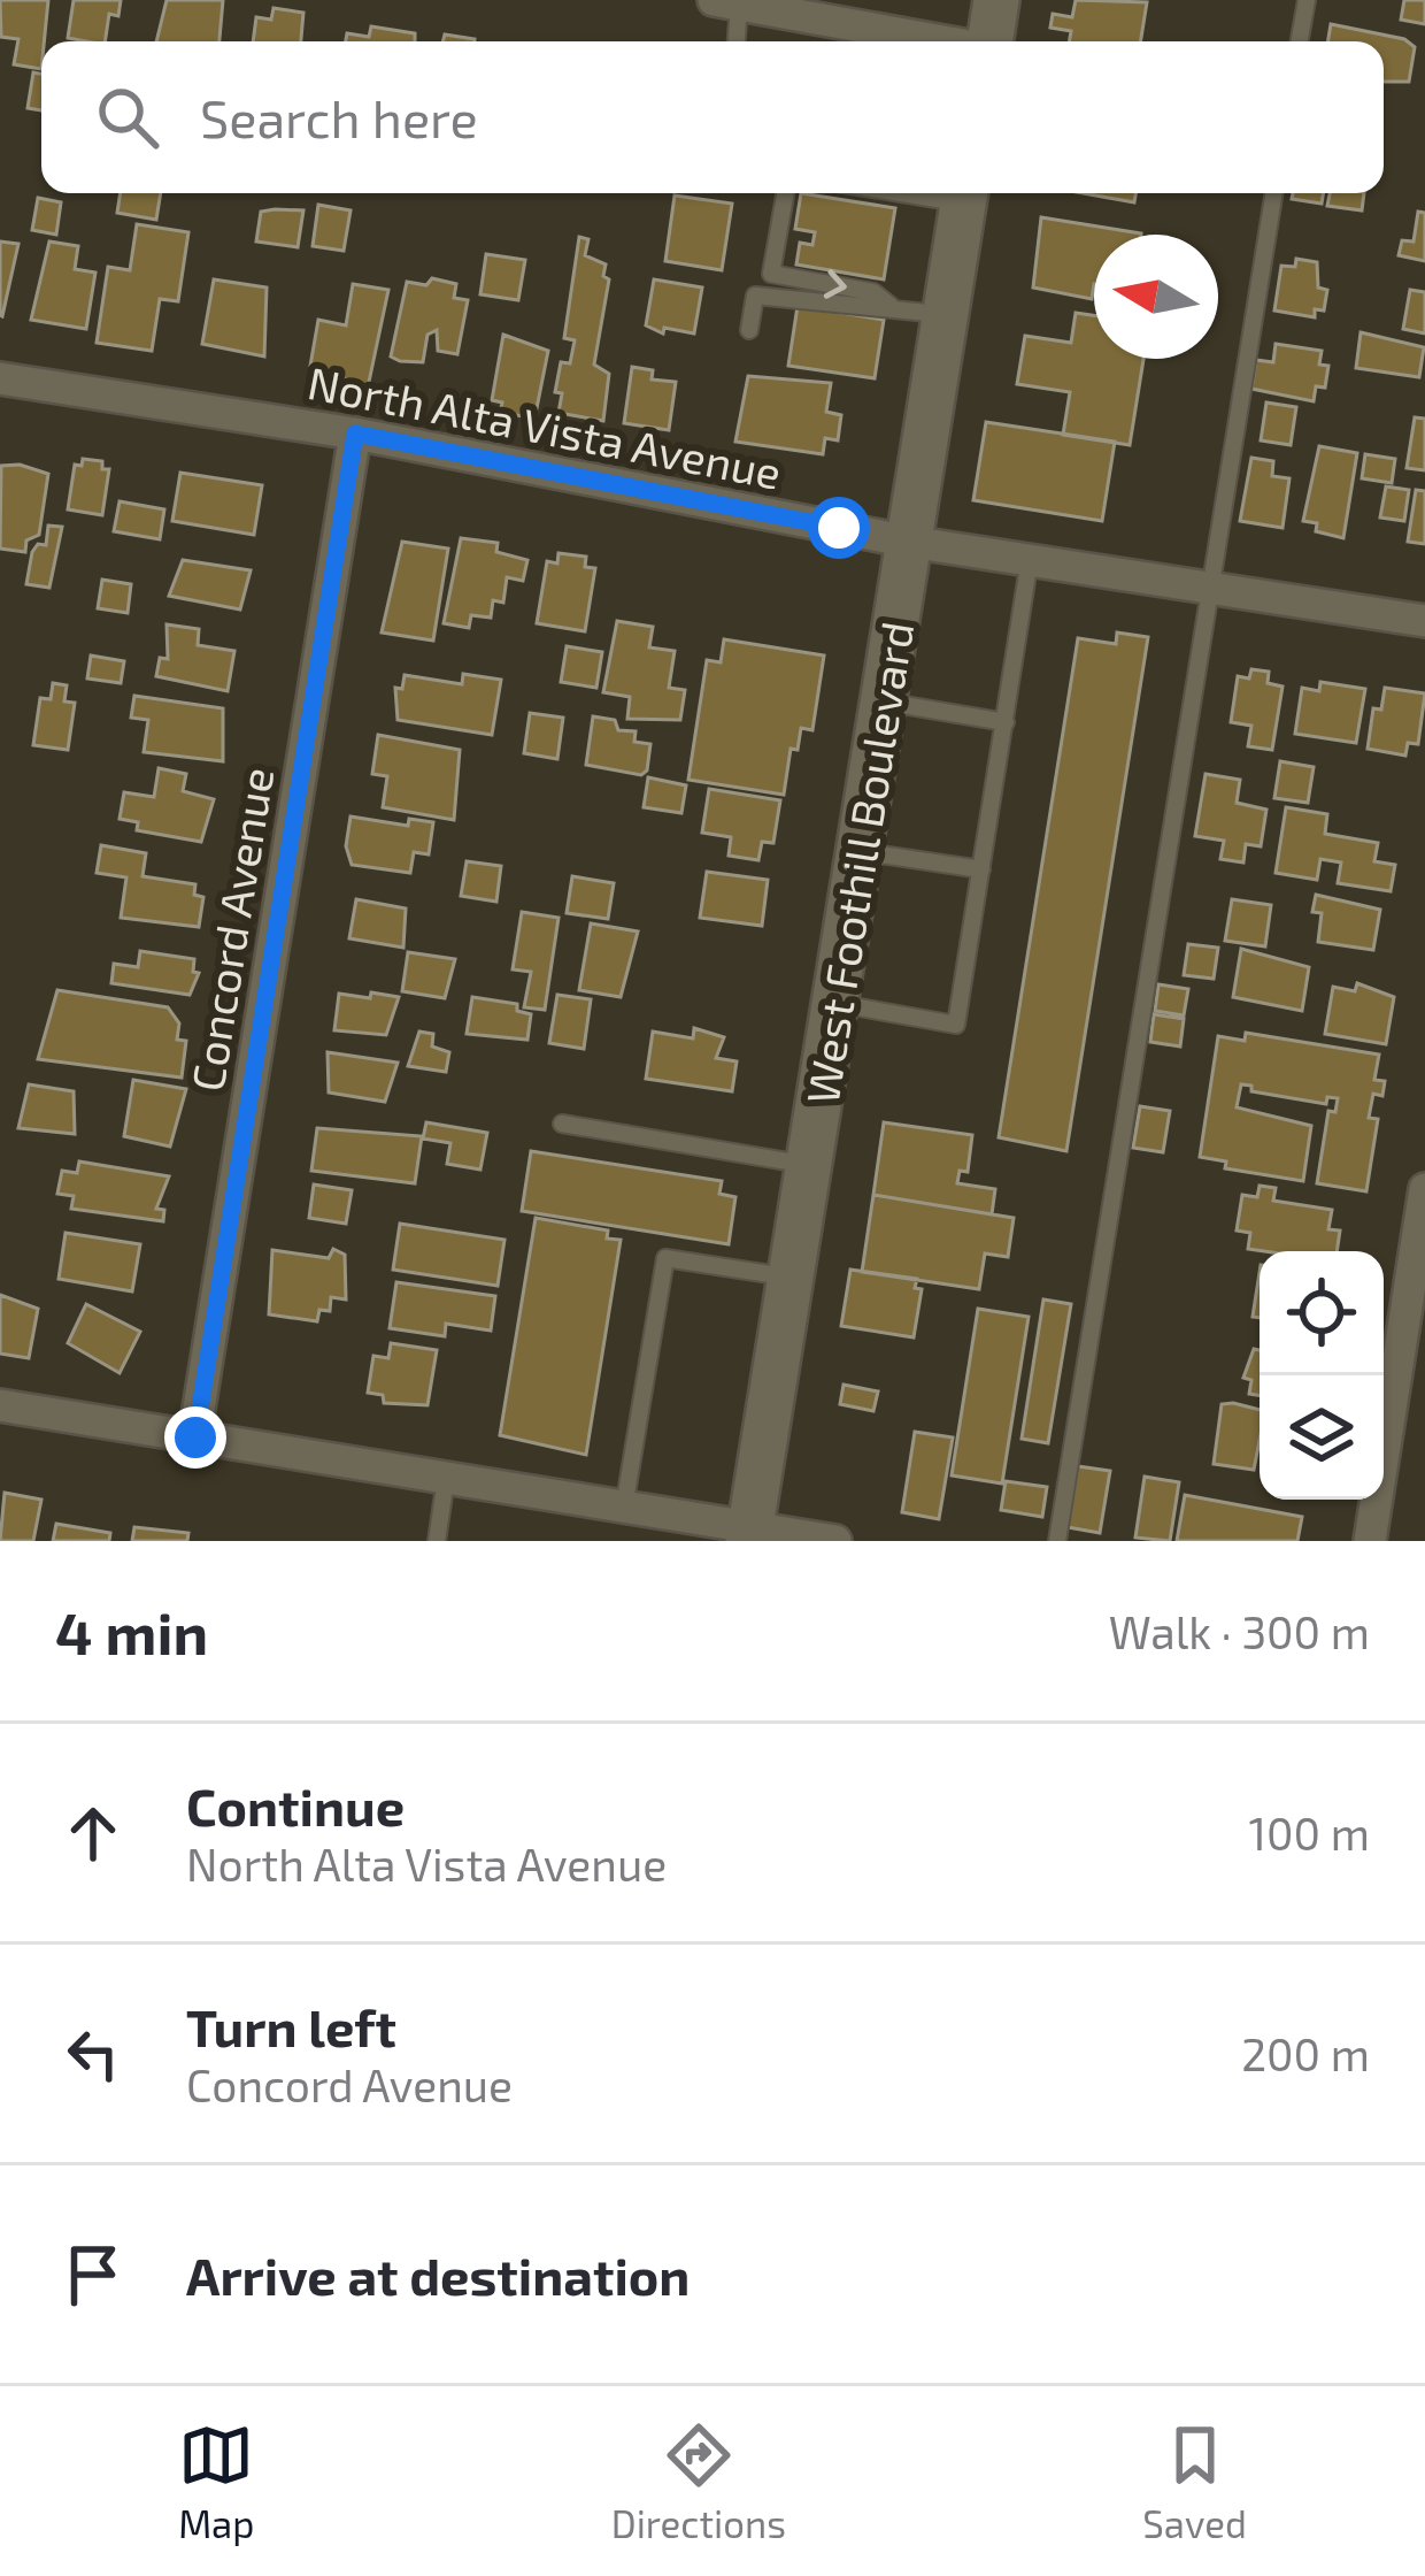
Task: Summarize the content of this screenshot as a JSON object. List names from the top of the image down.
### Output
{
  "streets": {
    "main road": ["West Foothill Boulevard"],
    "street": ["North Alta Vista Avenue", "Concord Avenue"]
  },
  "crossings": [
    ["North Alta Vista Avenue", "West Foothill Boulevard"],
    ["North Alta Vista Avenue", "Concord Avenue"]
  ],
  "north": "left",
  "page": {
    "search": "Search here",
    "heading": ["4 min", "Walk · 300 m"],
    "list": [
      ["Continue", "North Alta Vista Avenue", "100 m"],
      ["Turn left", "Concord Avenue", "200 m"],
      "Arrive at destination"
    ],
    "nav": ["Map", "Directions", "Saved"]
  }
}
